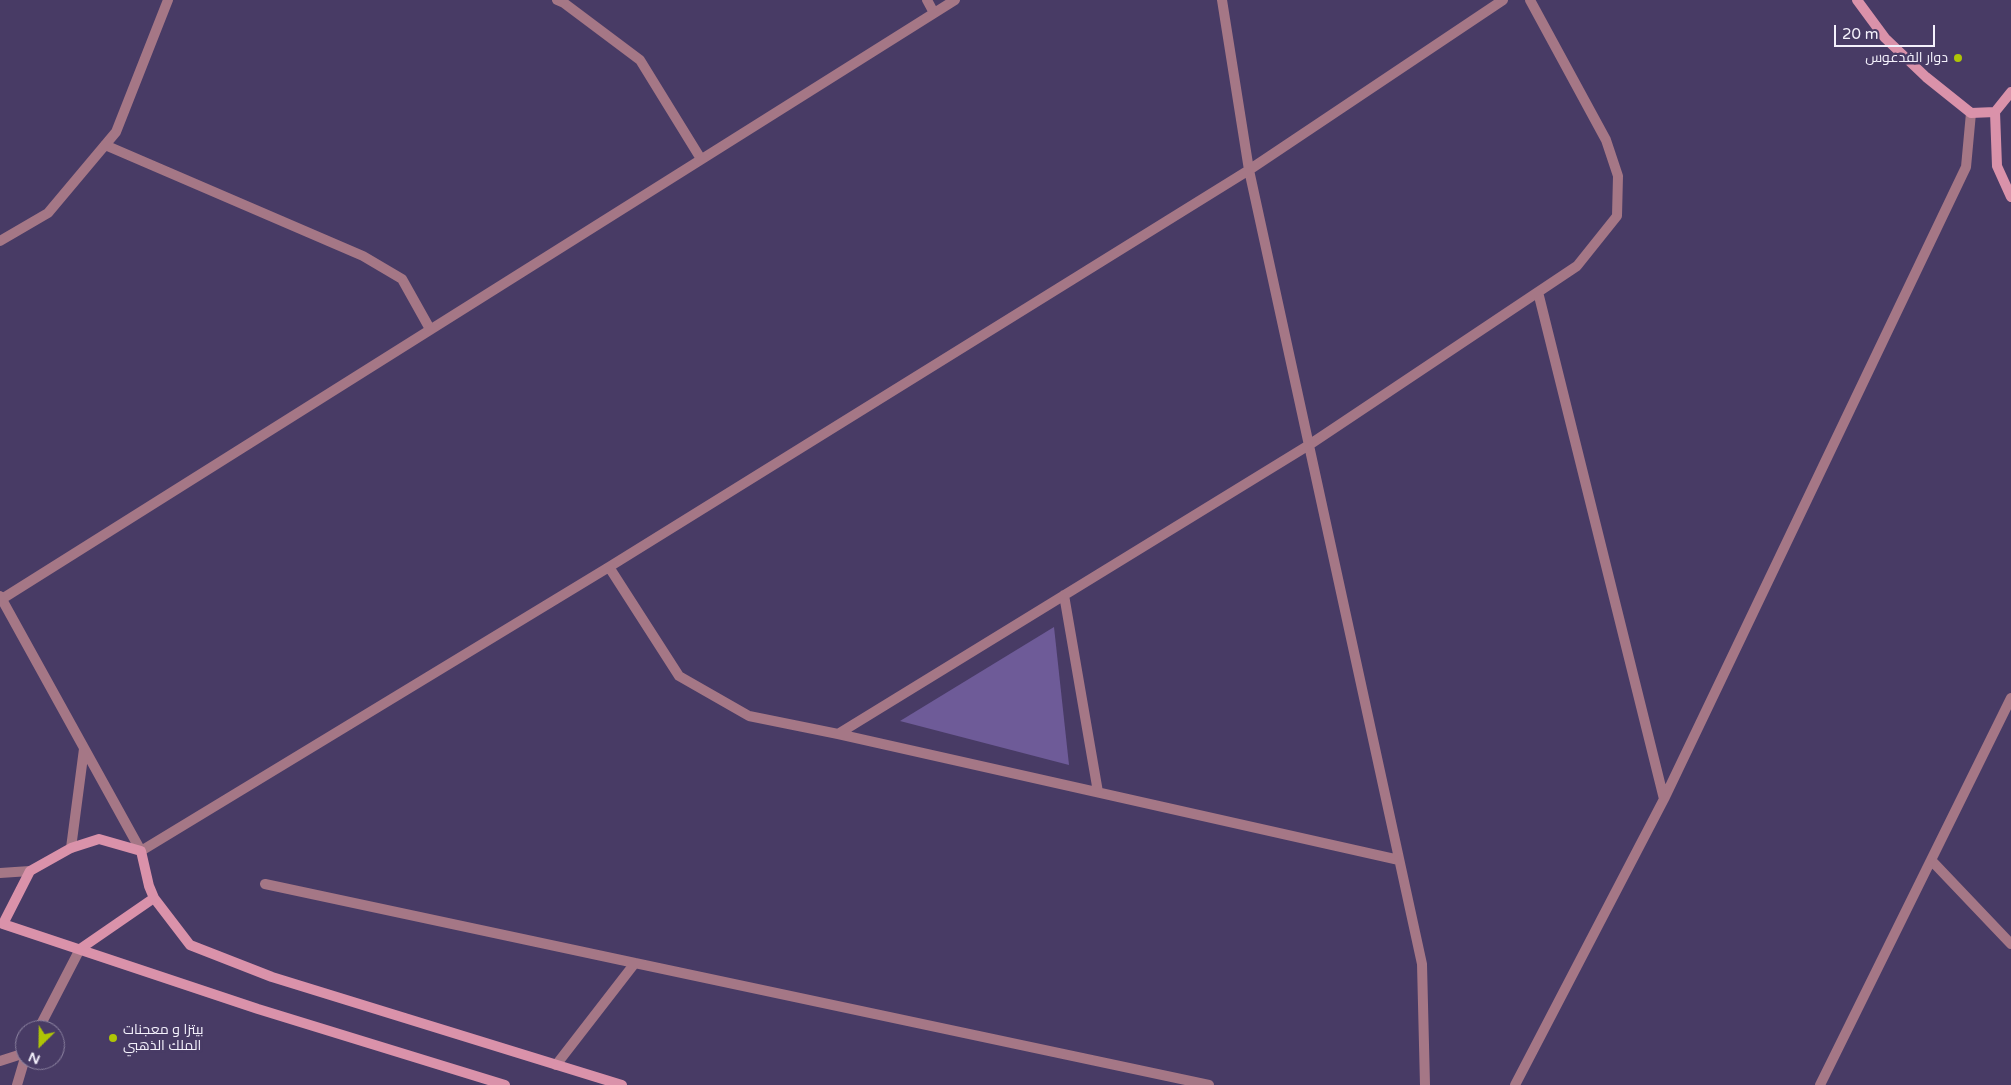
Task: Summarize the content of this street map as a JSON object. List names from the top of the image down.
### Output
{
  "places": ["دوار الفدعوس", "بيتزا و معجنات الملك الذهبي"],
  "scale_bar": "20 m",
  "north": "bottom left"
}
